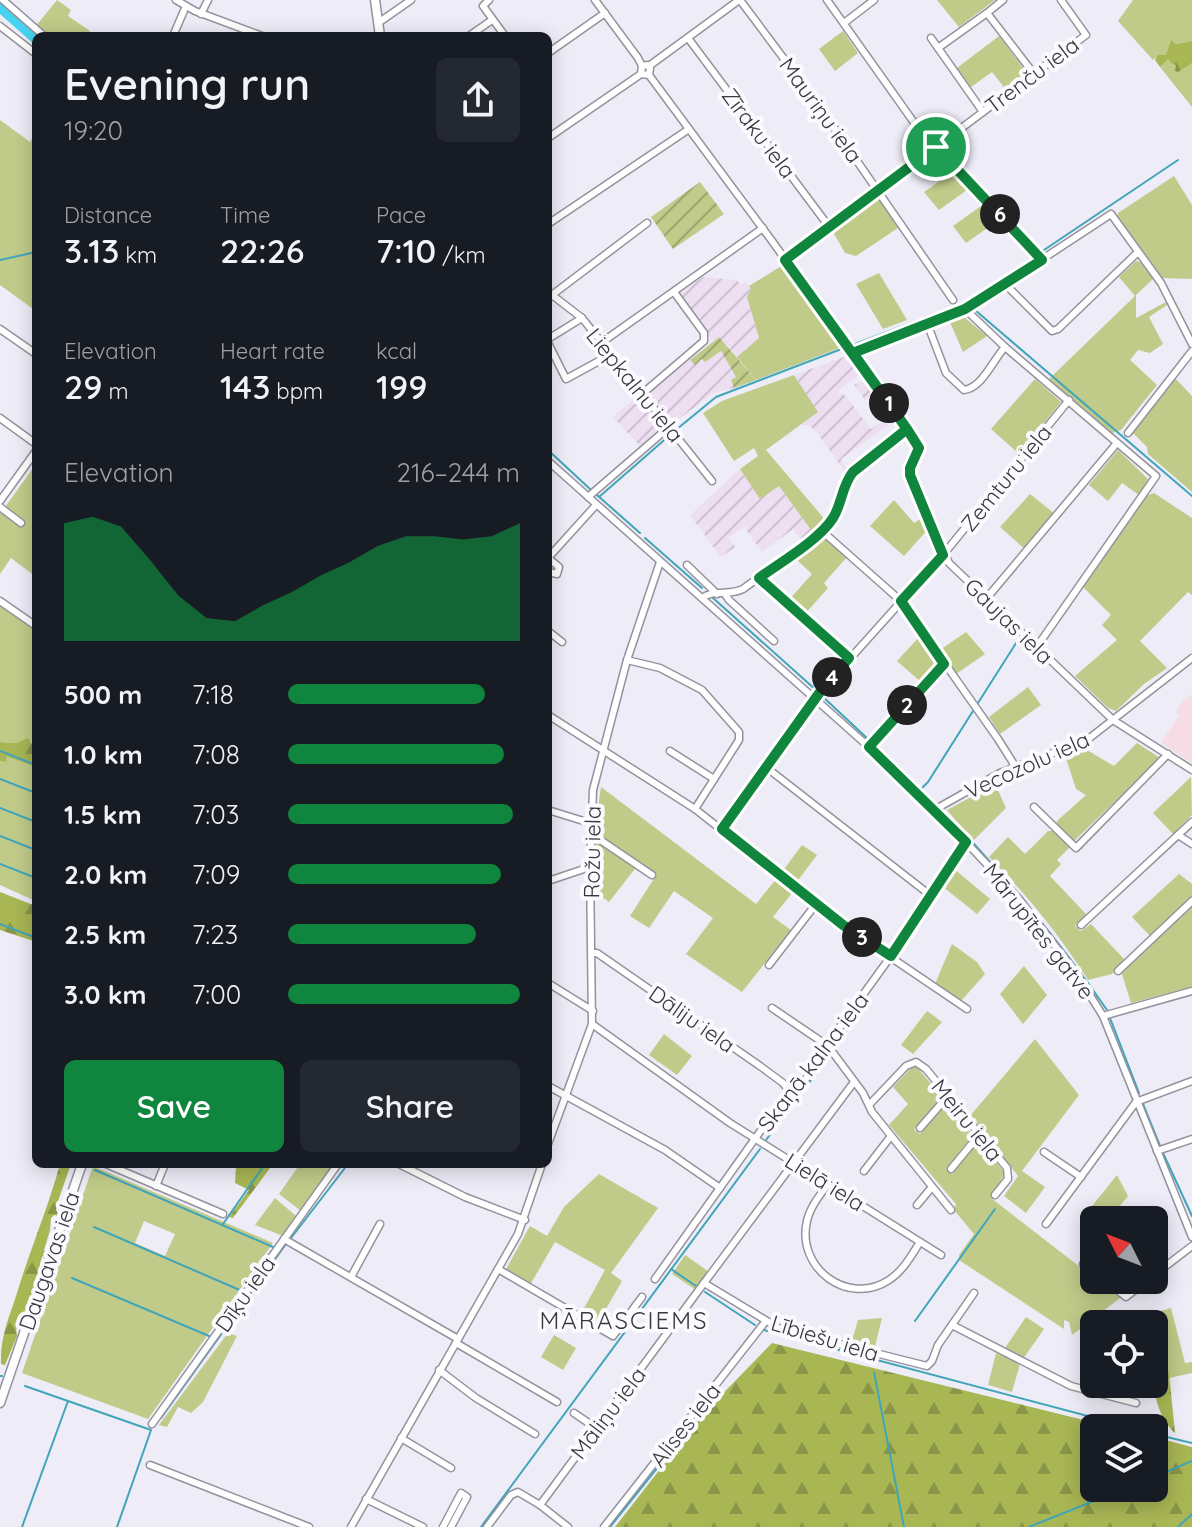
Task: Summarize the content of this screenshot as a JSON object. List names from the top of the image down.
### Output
{
  "streets": {
    "main road": ["Daugavas iela"],
    "street": [
      "Trenču iela",
      "Mauriņu iela",
      "Zīraku iela",
      "Liepkalnu iela",
      "Zemturu iela",
      "Gaujas iela",
      "Vecozolu iela",
      "Rožu iela",
      "Mārupītes gatve",
      "Dāliju iela",
      "Skaņā kalna iela",
      "Meiru iela",
      "Lielā iela",
      "Dīķu iela",
      "Lībiešu iela",
      "Māliņu iela",
      "Alises iela"
    ]
  },
  "crossings": [
    ["Trenču iela", "Mauriņu iela"],
    ["Trenču iela", "Zīraku iela"],
    ["Trenču iela", "Gaujas iela"],
    ["Zemturu iela", "Gaujas iela"],
    ["Zemturu iela", "Mārupītes gatve"],
    ["Gaujas iela", "Vecozolu iela"],
    ["Vecozolu iela", "Mārupītes gatve"],
    ["Rožu iela", "Mārupītes gatve"],
    ["Rožu iela", "Dāliju iela"],
    ["Rožu iela", "Lielā iela"],
    ["Mārupītes gatve", "Skaņā kalna iela"],
    ["Dāliju iela", "Skaņā kalna iela"],
    ["Skaņā kalna iela", "Lielā iela"],
    ["Lībiešu iela", "Māliņu iela"],
    ["Lībiešu iela", "Alises iela"]
  ],
  "districts": ["MĀRASCIEMS"],
  "north": "top left",
  "page": {
    "heading": ["Evening run", "19:20"],
    "stats": [
      ["Distance", "3.13 km"],
      ["Time", "22:26"],
      ["Pace", "7:10 /km"],
      ["Elevation", "29 m"],
      ["Heart rate", "143 bpm"],
      ["kcal", "199"]
    ],
    "pins": [
      "6",
      "1",
      "4",
      "2",
      "3"
    ],
    "chart": ["Elevation", "216–244 m"],
    "list": [
      {
        "name": "500 m",
        "note": "7:18"
      },
      {
        "name": "1.0 km",
        "note": "7:08"
      },
      {
        "name": "1.5 km",
        "note": "7:03"
      },
      {
        "name": "2.0 km",
        "note": "7:09"
      },
      {
        "name": "2.5 km",
        "note": "7:23"
      },
      {
        "name": "3.0 km",
        "note": "7:00"
      }
    ],
    "buttons": ["Save", "Share"]
  }
}
